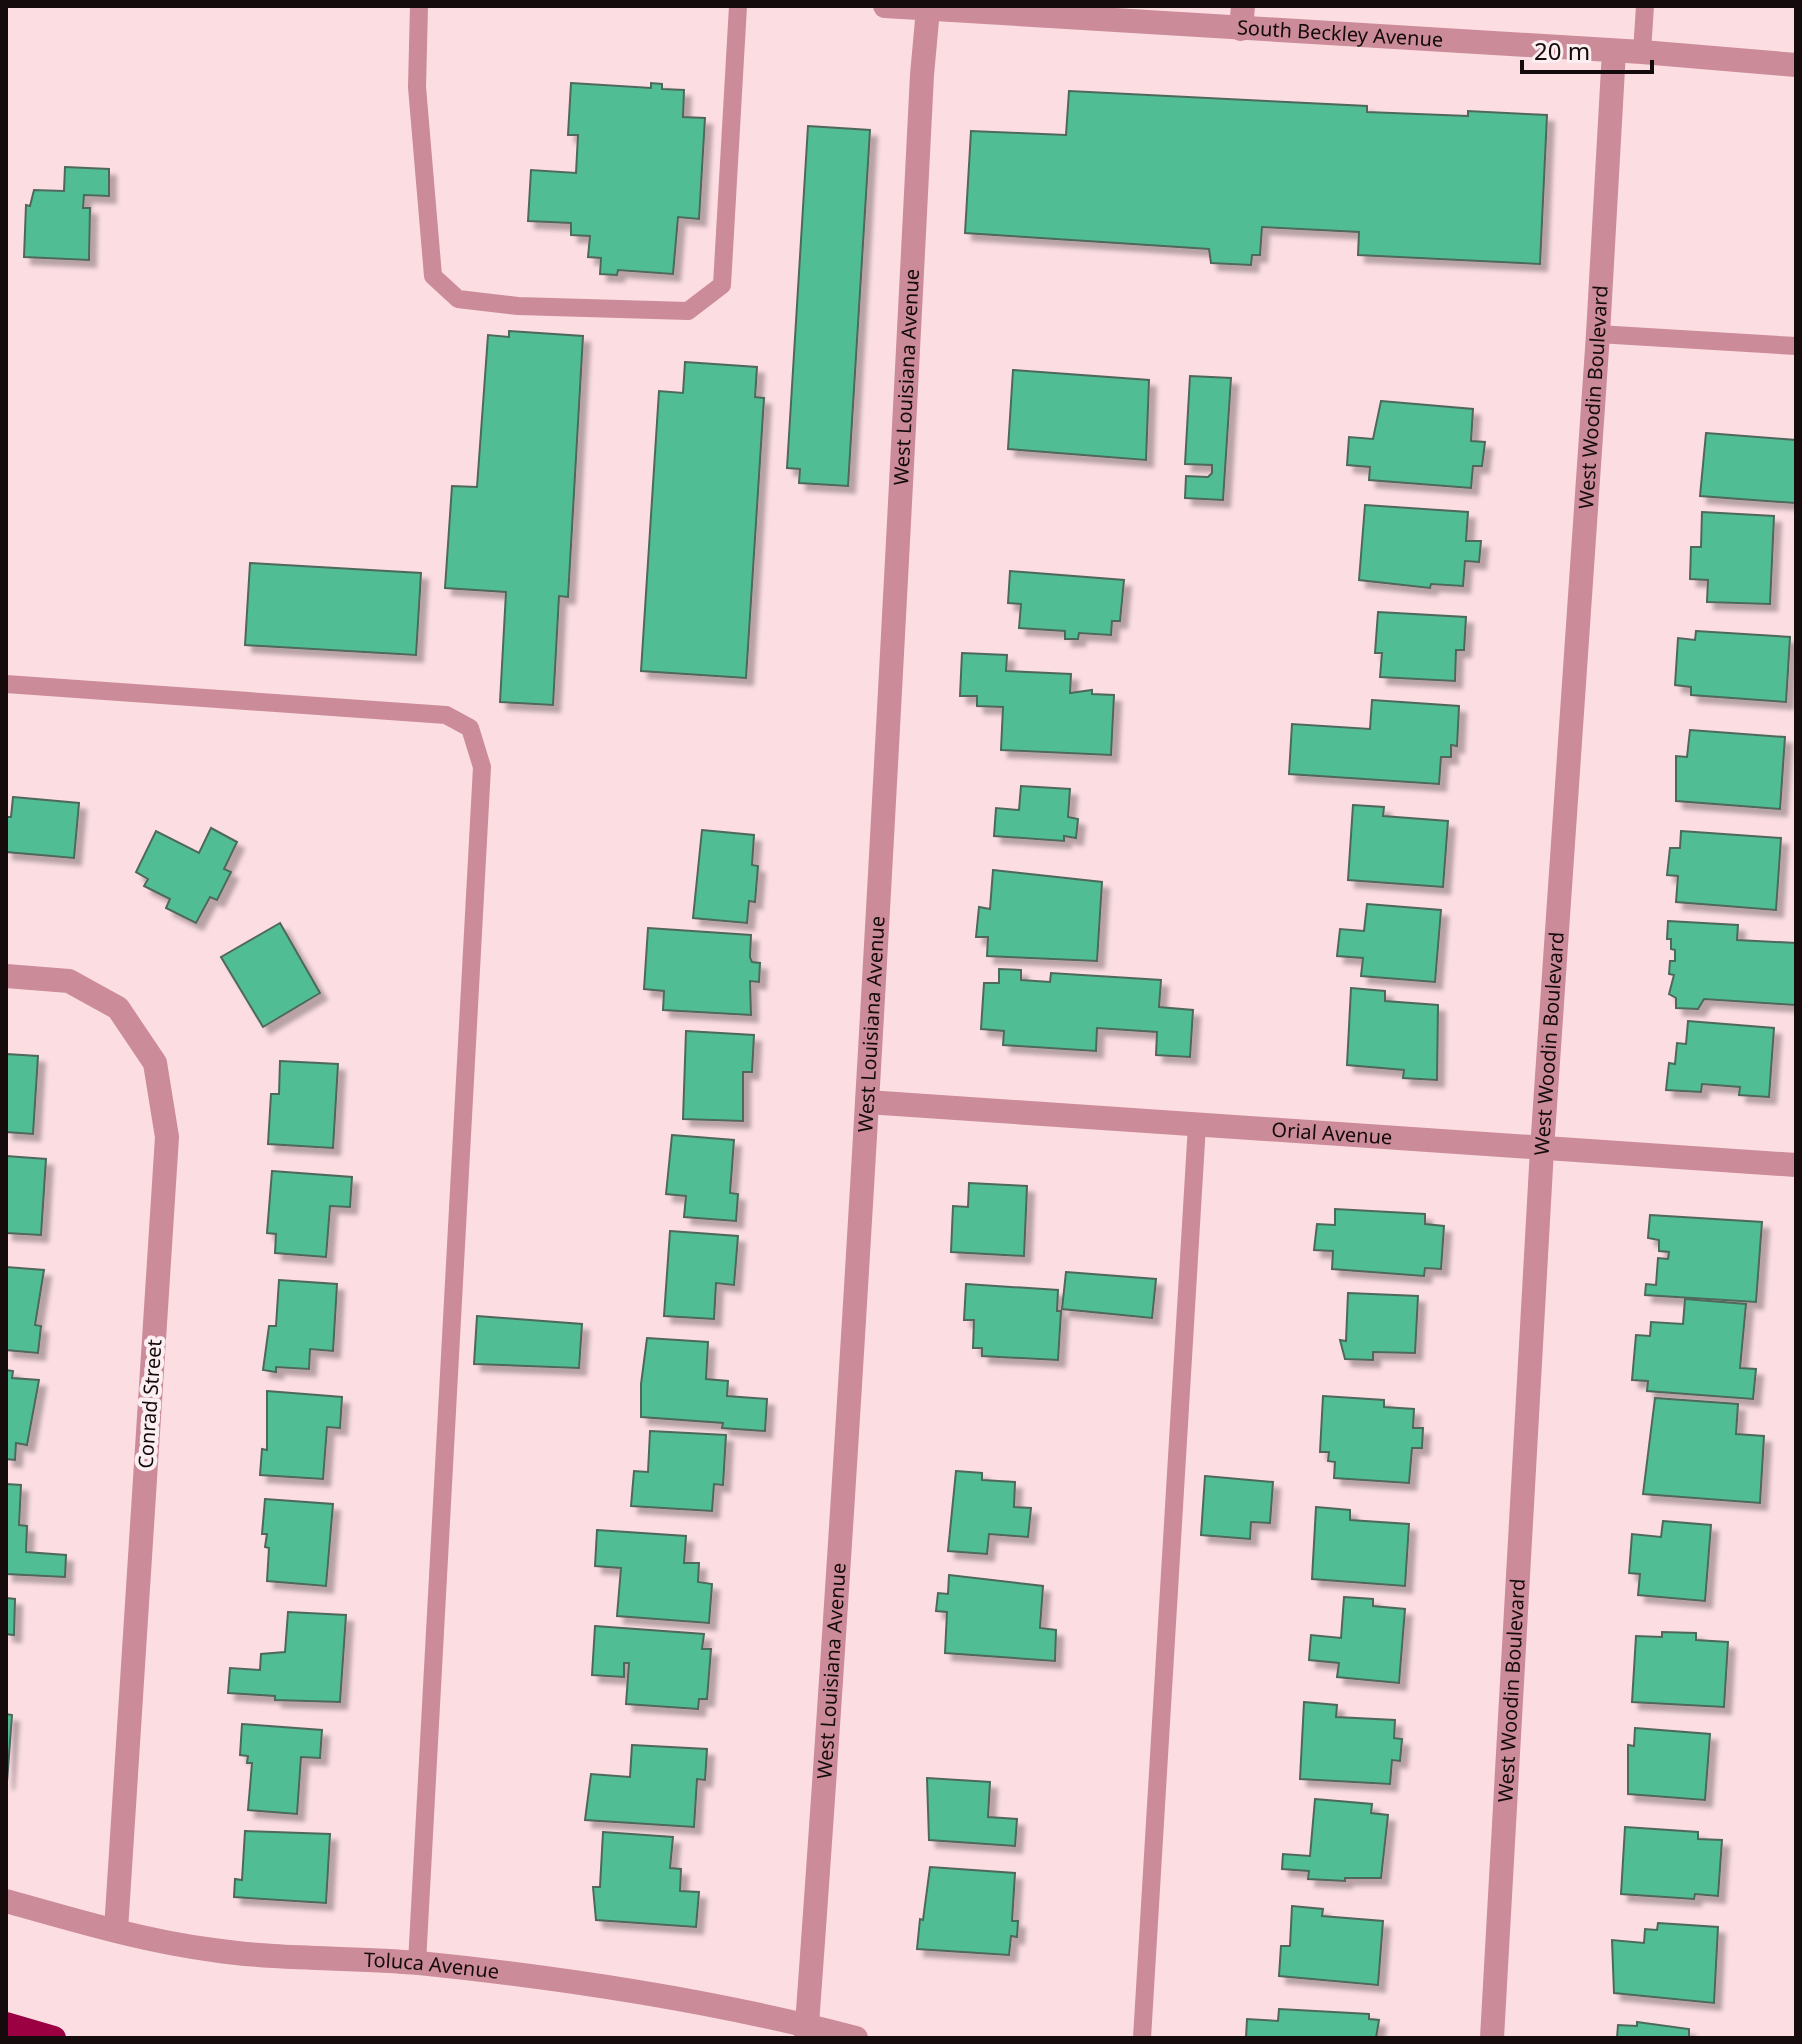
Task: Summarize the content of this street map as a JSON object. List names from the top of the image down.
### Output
{
  "streets": {
    "street": [
      "South Beckley Avenue",
      "West Louisiana Avenue",
      "West Woodin Boulevard",
      "Orial Avenue",
      "Conrad Street",
      "Toluca Avenue"
    ]
  },
  "crossings": [
    ["South Beckley Avenue", "West Louisiana Avenue"],
    ["South Beckley Avenue", "West Woodin Boulevard"],
    ["West Louisiana Avenue", "Orial Avenue"],
    ["West Louisiana Avenue", "Toluca Avenue"],
    ["West Woodin Boulevard", "Orial Avenue"],
    ["Conrad Street", "Toluca Avenue"]
  ],
  "scale_bar": "20 m"
}
